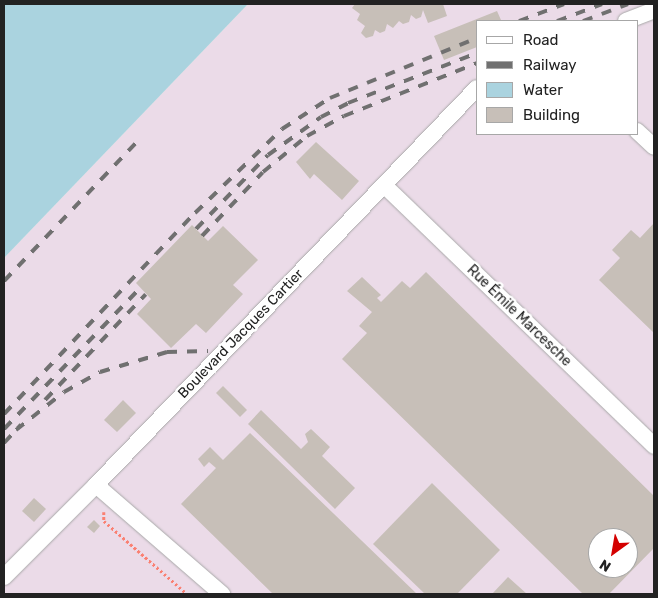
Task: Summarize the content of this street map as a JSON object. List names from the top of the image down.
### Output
{
  "streets": {
    "street": ["Rue Émile Marcesche", "Boulevard Jacques Cartier"]
  },
  "crossings": [
    ["Rue Émile Marcesche", "Boulevard Jacques Cartier"]
  ],
  "legend": [
    "Road",
    "Railway",
    "Water",
    "Building"
  ],
  "north": "bottom left"
}
